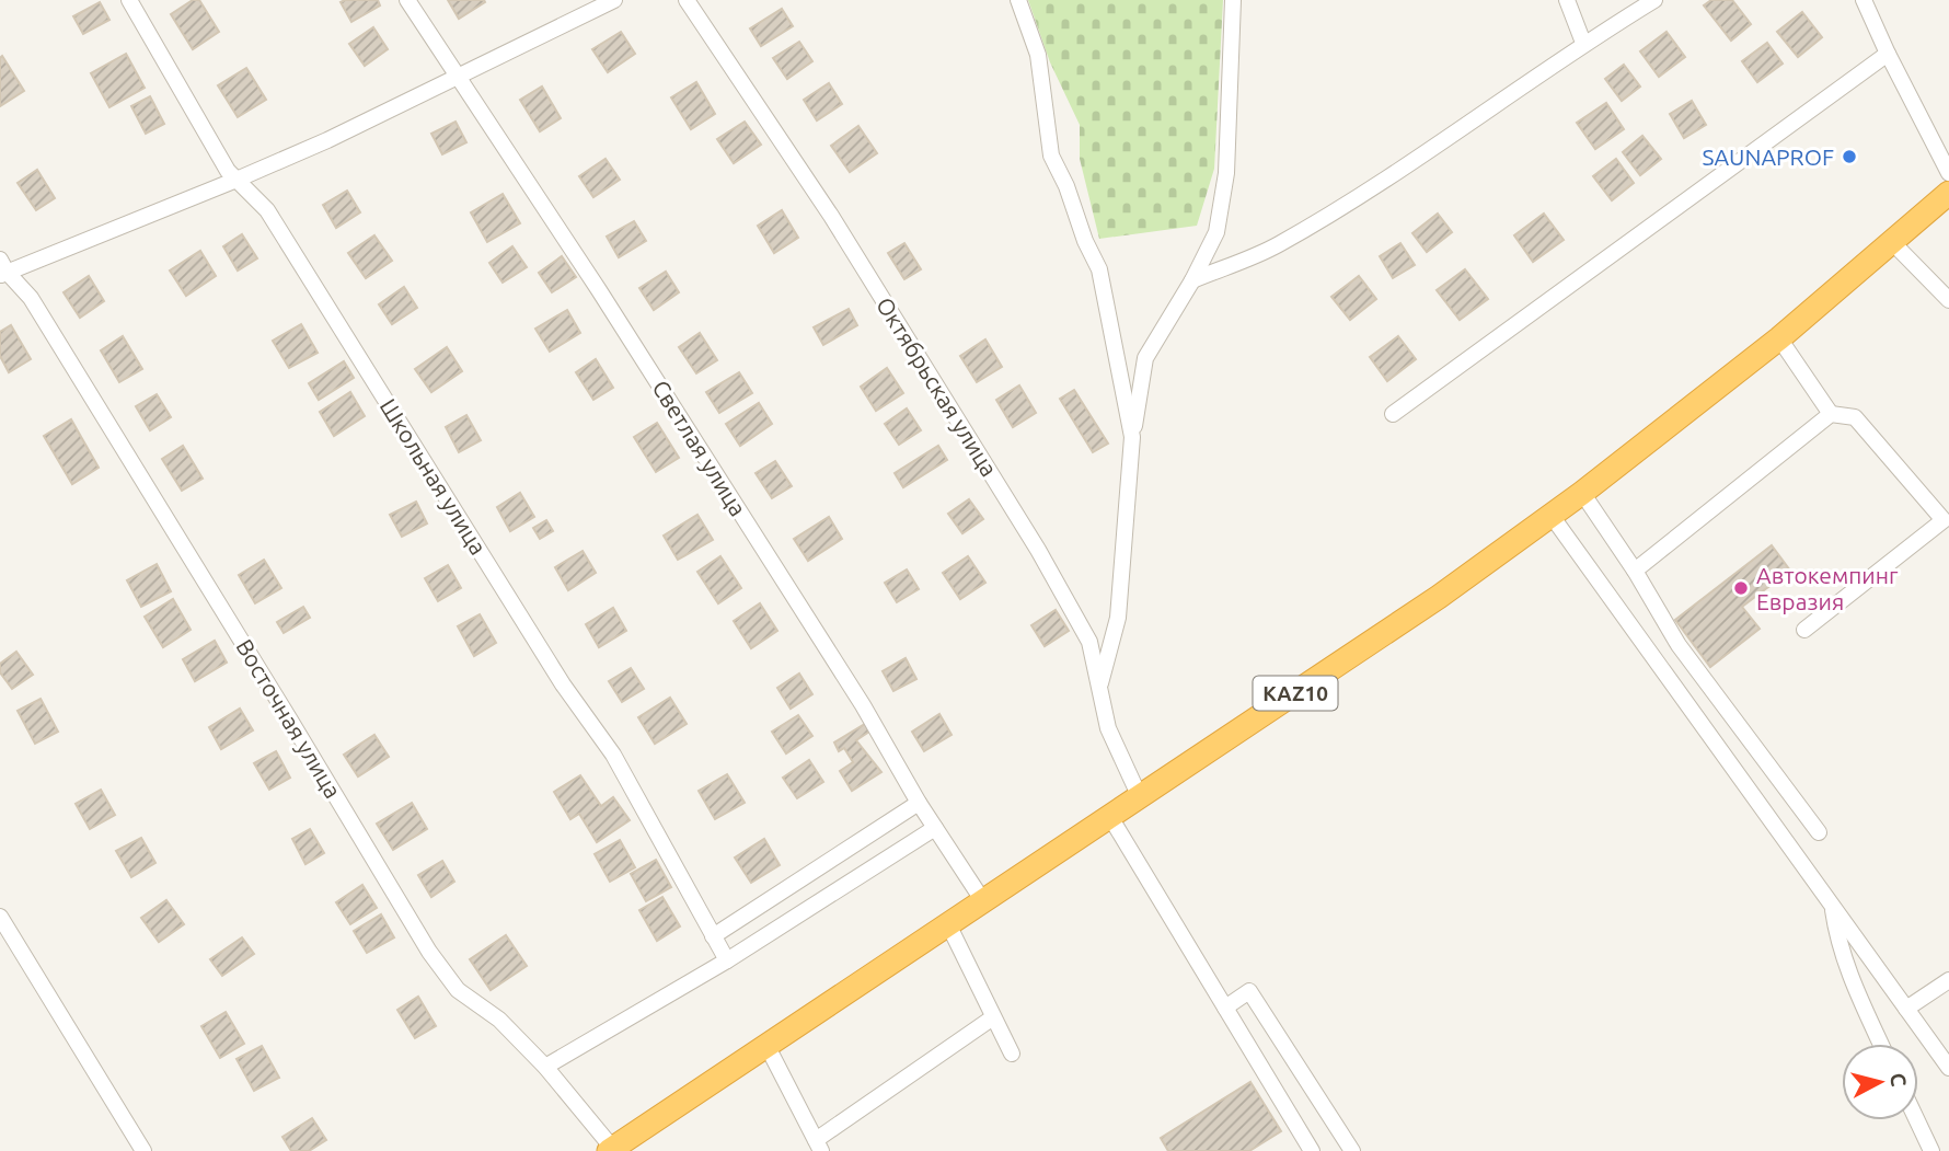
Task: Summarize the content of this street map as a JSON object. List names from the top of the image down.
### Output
{
  "streets": {
    "highway": ["KAZ10"],
    "street": [
      "Октябрьская улица",
      "Светлая улица",
      "Школьная улица",
      "Восточная улица"
    ]
  },
  "crossings": [
    ["Октябрьская улица", "KAZ10"],
    ["Светлая улица", "KAZ10"],
    ["KAZ10", "Восточная улица"]
  ],
  "places": ["SAUNAPROF", "Автокемпинг Евразия"],
  "north": "right"
}
